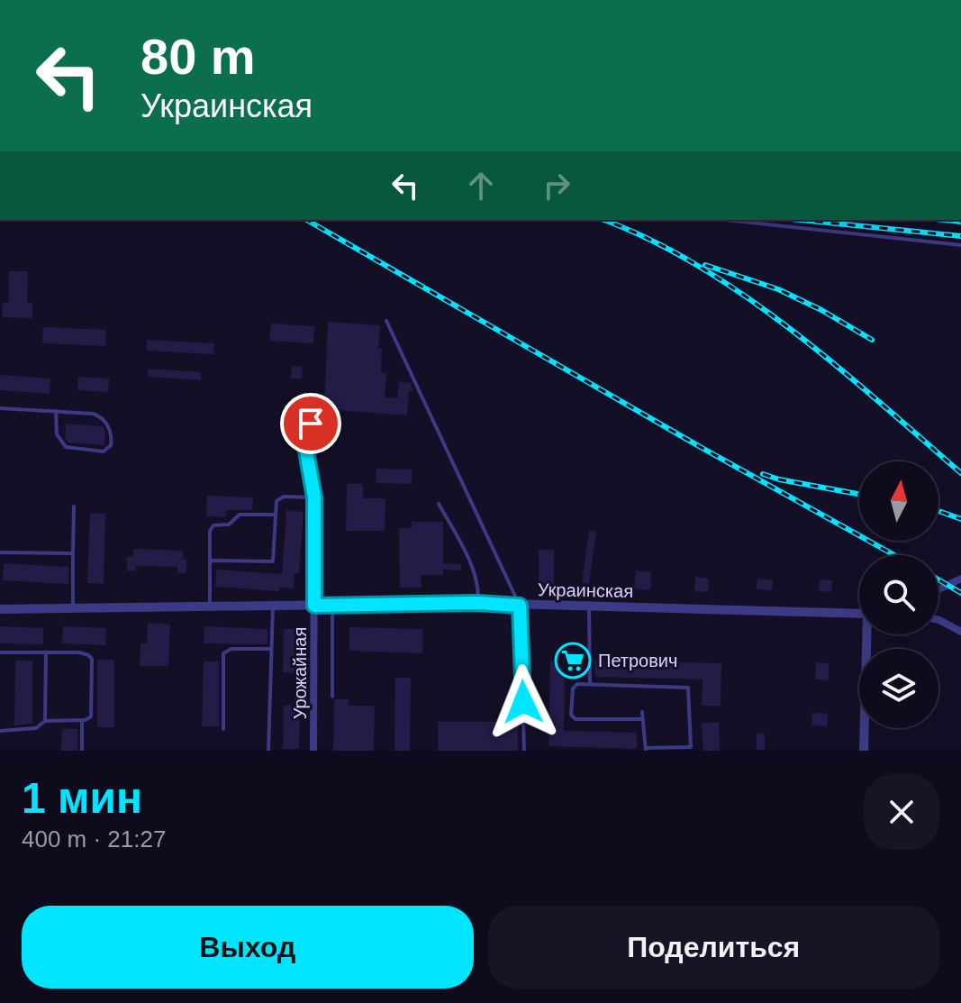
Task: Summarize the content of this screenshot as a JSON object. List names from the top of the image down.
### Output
{
  "streets": {
    "street": ["Украинская", "Урожайная"]
  },
  "crossings": [
    ["Украинская", "Урожайная"]
  ],
  "places": {
    "supermarket": ["Петрович"]
  },
  "north": "top",
  "page": {
    "turn": ["80 m", "Украинская"],
    "heading": ["1 мин", "400 m · 21:27"],
    "buttons": ["Выход", "Поделиться"]
  }
}
